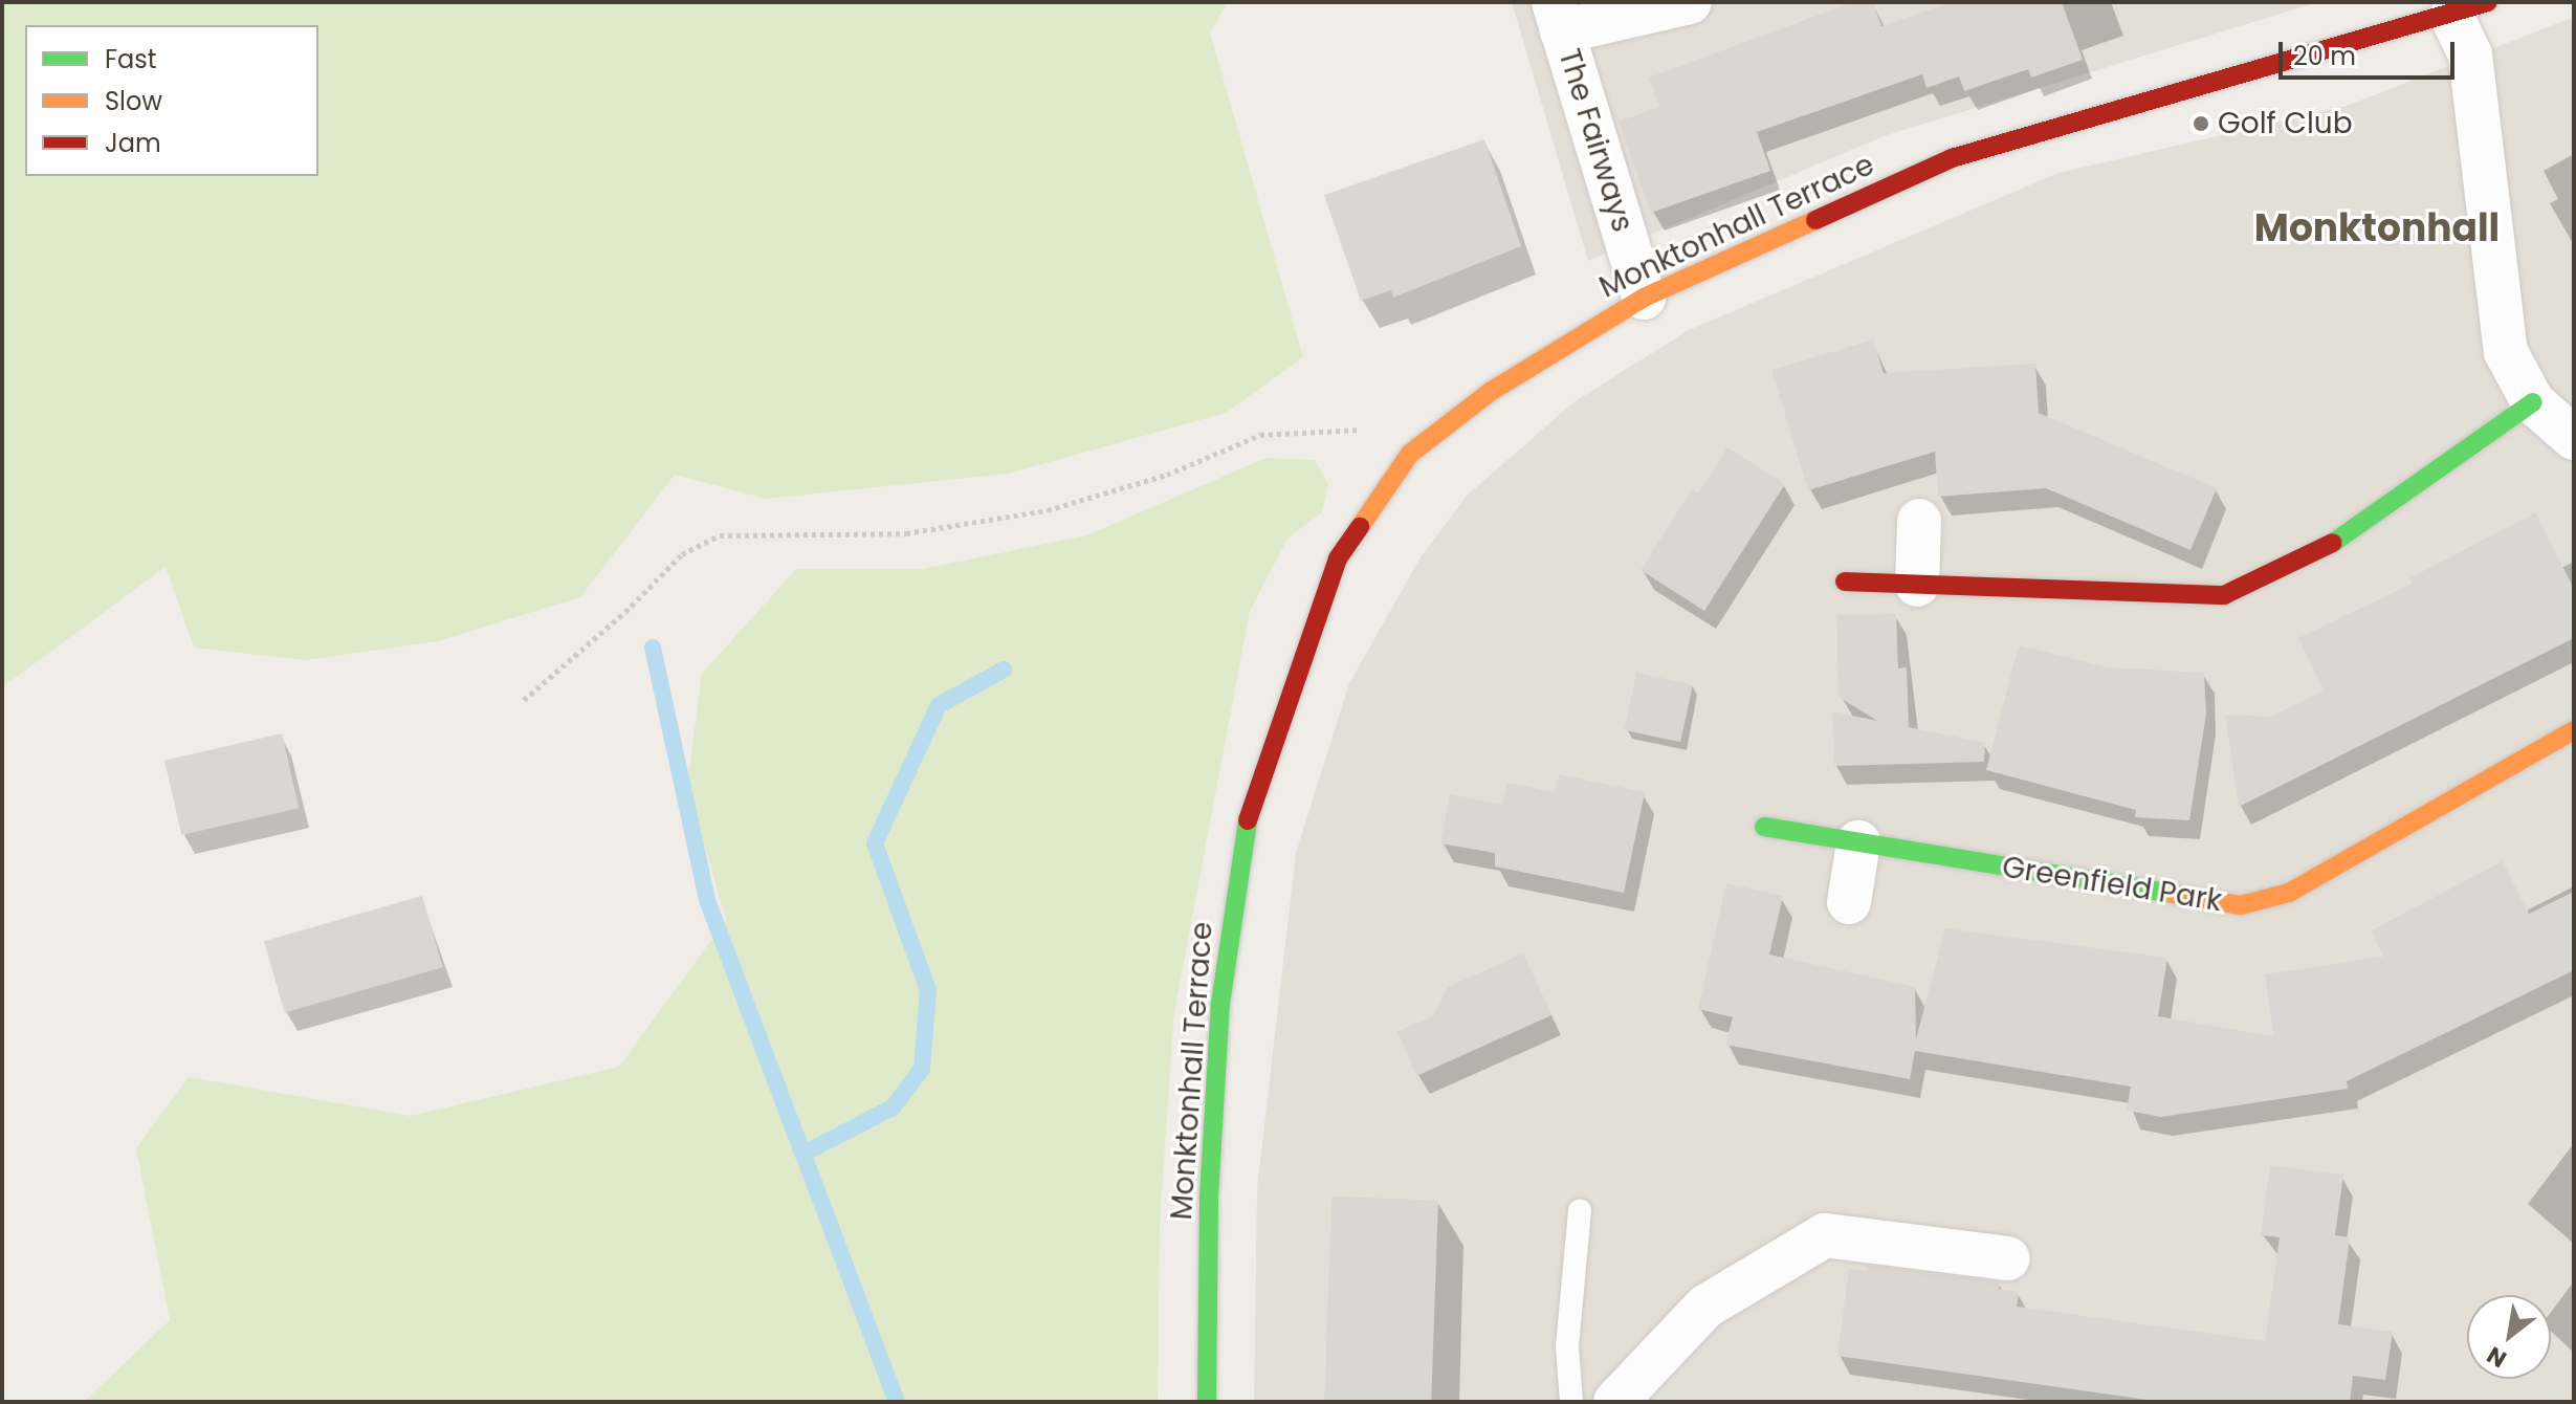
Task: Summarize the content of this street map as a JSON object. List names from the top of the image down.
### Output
{
  "streets": {
    "main road": ["Monktonhall Terrace", "Greenfield Park"],
    "street": ["The Fairways"]
  },
  "crossings": [
    ["The Fairways", "Monktonhall Terrace"]
  ],
  "districts": ["Monktonhall"],
  "places": ["Golf Club"],
  "legend": ["Fast", "Slow", "Jam"],
  "scale_bar": "20 m",
  "north": "bottom left"
}
